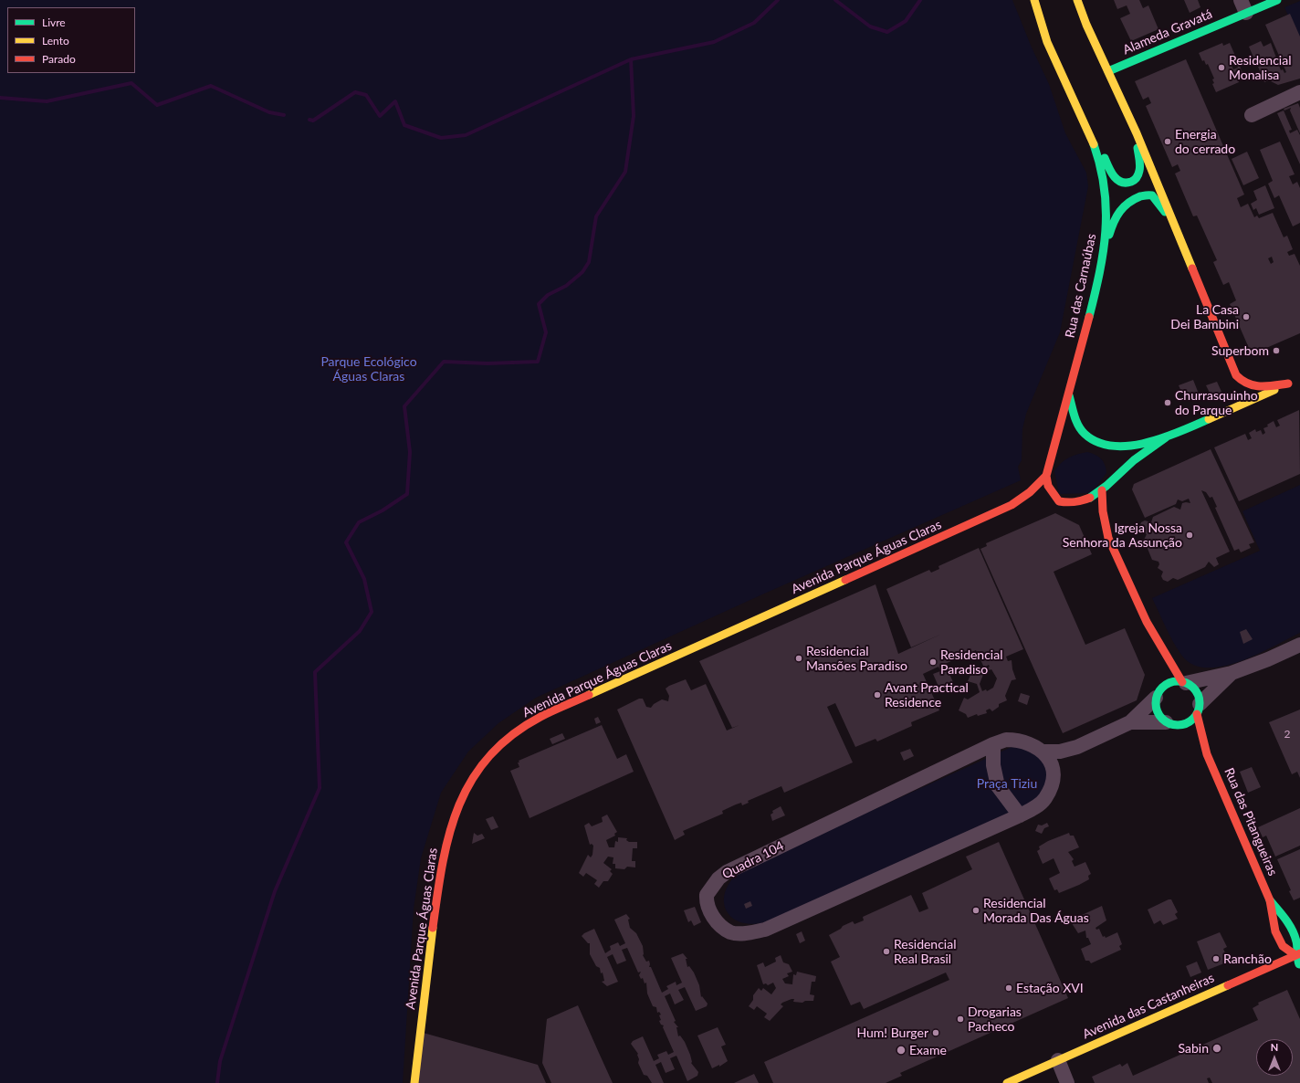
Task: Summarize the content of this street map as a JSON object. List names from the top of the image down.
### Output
{
  "streets": {
    "street": [
      "Alameda Gravatá",
      "Rua das Carnaúbas",
      "Avenida Parque Águas Claras",
      "Rua das Pitangueiras",
      "Quadra 104",
      "Avenida das Castanheiras"
    ]
  },
  "crossings": [
    ["Rua das Carnaúbas", "Avenida Parque Águas Claras"],
    ["Rua das Pitangueiras", "Quadra 104"],
    ["Rua das Pitangueiras", "Avenida das Castanheiras"]
  ],
  "parks": ["Parque Ecológico Águas Claras", "Praça Tiziu"],
  "places": [
    "Residencial Monalisa",
    "Energia do cerrado",
    "La Casa Dei Bambini",
    "Superbom",
    "Churrasquinho do Parque",
    "Igreja Nossa Senhora da Assunção",
    "Residencial Mansões Paradiso",
    "Residencial Paradiso",
    "Avant Practical Residence",
    "Residencial Morada Das Águas",
    "Residencial Real Brasil",
    "Ranchão",
    "Estação XVI",
    "Drogarias Pacheco",
    "Hum! Burger",
    "Sabin",
    "Exame"
  ],
  "house_numbers": ["2"],
  "legend": ["Livre", "Lento", "Parado"],
  "north": "top"
}
